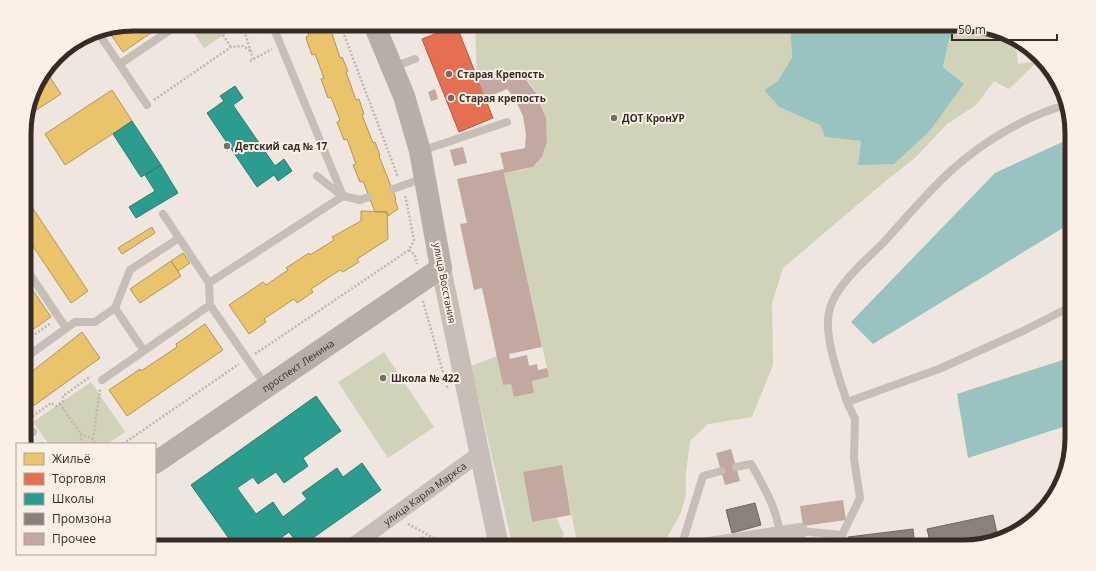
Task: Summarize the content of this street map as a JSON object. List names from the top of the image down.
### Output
{
  "streets": {
    "main road": ["улица Восстания", "проспект Ленина"],
    "street": ["улица Карла Маркса"]
  },
  "crossings": [
    ["улица Восстания", "проспект Ленина"],
    ["улица Восстания", "улица Карла Маркса"]
  ],
  "places": [
    "Старая Крепость",
    "Старая крепость",
    "ДОТ КронУР",
    "Детский сад № 17",
    "Школа № 422"
  ],
  "legend": [
    "Жильё",
    "Торговля",
    "Школы",
    "Промзона",
    "Прочее"
  ],
  "scale_bar": "50 m"
}
